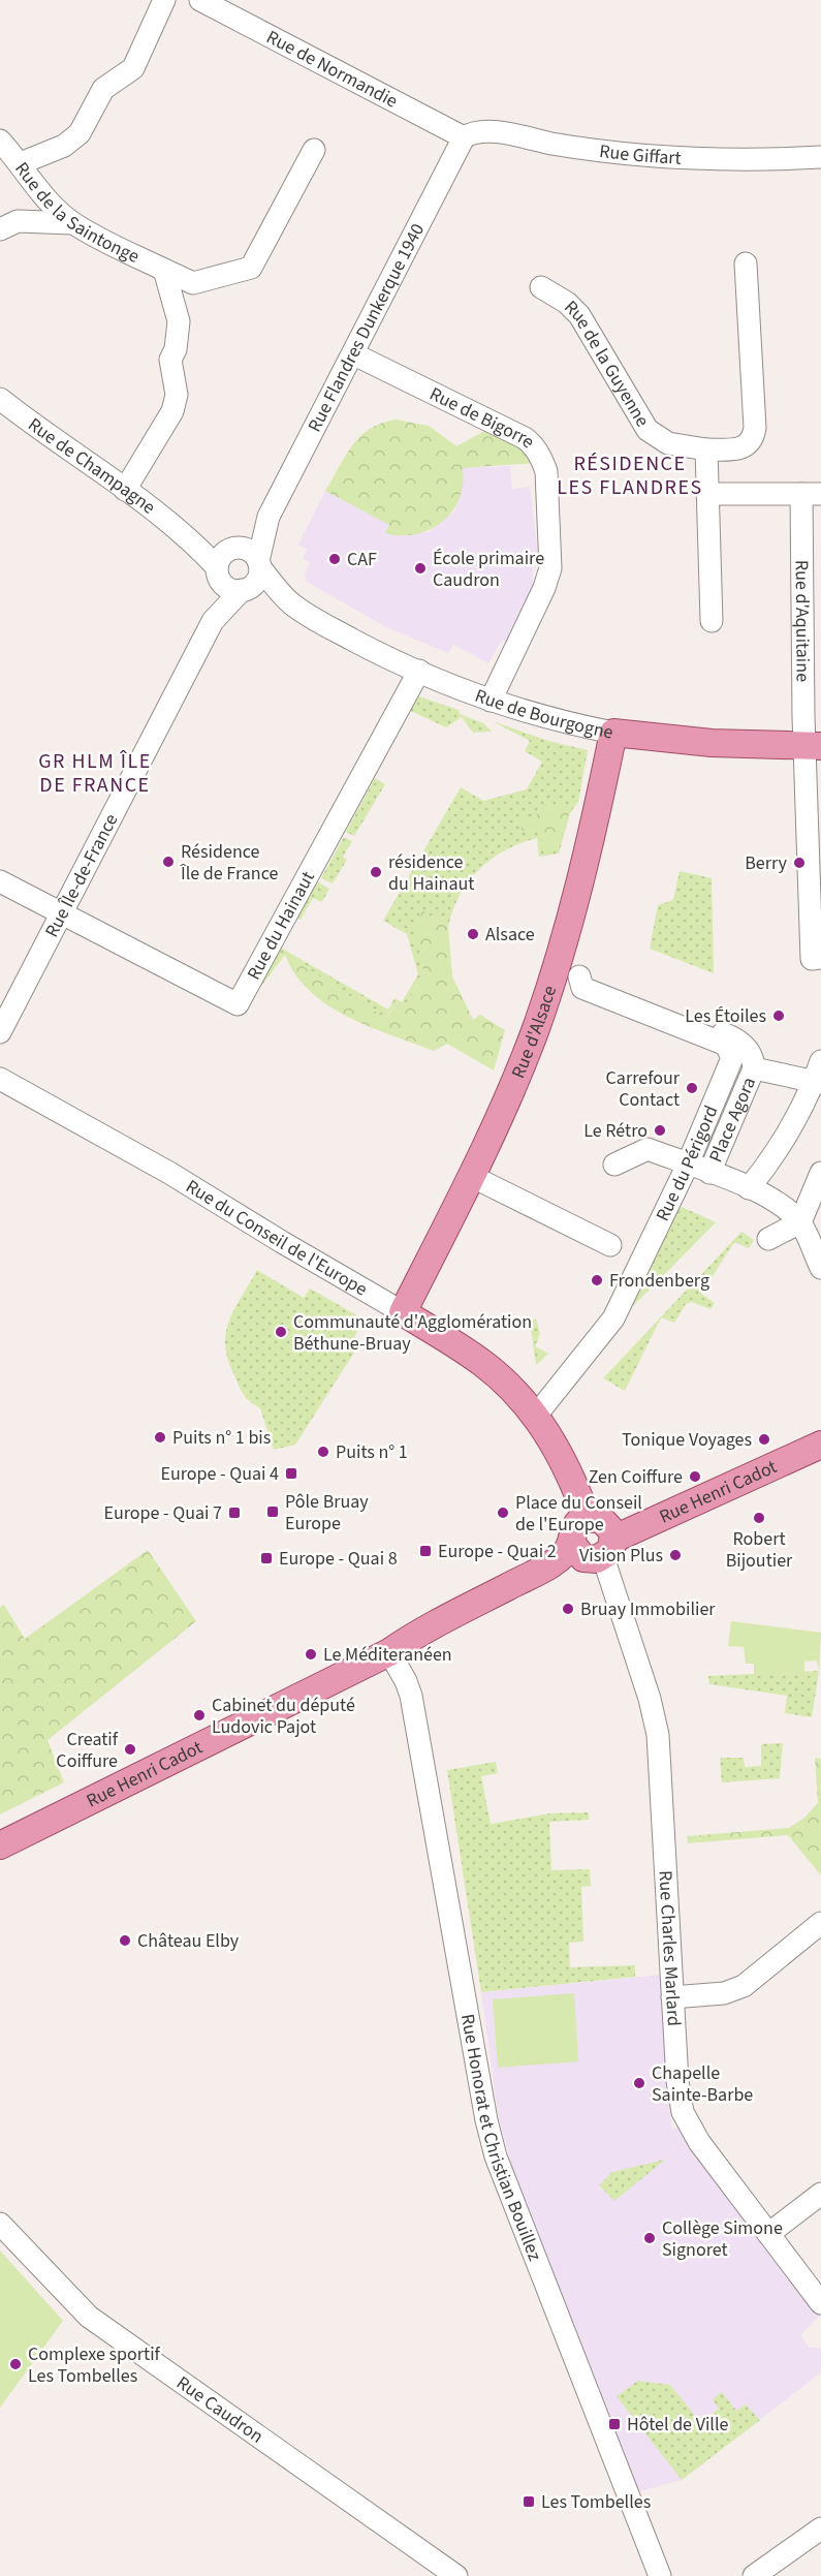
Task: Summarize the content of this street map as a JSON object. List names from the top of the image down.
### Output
{
  "streets": {
    "main road": [
      "Rue de Bourgogne",
      "Rue d'Alsace",
      "Rue du Conseil de l'Europe",
      "Rue Henri Cadot"
    ],
    "street": [
      "Rue de Normandie",
      "Rue Giffart",
      "Rue de la Saintonge",
      "Rue Flandres Dunkerque 1940",
      "Rue de la Guyenne",
      "Rue de Bigorre",
      "Rue de Champagne",
      "Rue d'Aquitaine",
      "Rue Île-de-France",
      "Rue du Hainaut",
      "Place Agora",
      "Rue du Périgord",
      "Rue Charles Marlard",
      "Rue Honorat et Christian Bouillez",
      "Rue Caudron"
    ]
  },
  "crossings": [
    ["Rue de Normandie", "Rue Giffart"],
    ["Rue de Normandie", "Rue Flandres Dunkerque 1940"],
    ["Rue Giffart", "Rue Flandres Dunkerque 1940"],
    ["Rue Flandres Dunkerque 1940", "Rue de Bigorre"],
    ["Rue Flandres Dunkerque 1940", "Rue de Champagne"],
    ["Rue Flandres Dunkerque 1940", "Rue de Bourgogne"],
    ["Rue Flandres Dunkerque 1940", "Rue Île-de-France"],
    ["Rue de Bigorre", "Rue de Bourgogne"],
    ["Rue de Champagne", "Rue de Bourgogne"],
    ["Rue de Champagne", "Rue Île-de-France"],
    ["Rue d'Aquitaine", "Rue de Bourgogne"],
    ["Rue de Bourgogne", "Rue Île-de-France"],
    ["Rue de Bourgogne", "Rue du Hainaut"],
    ["Rue de Bourgogne", "Rue d'Alsace"],
    ["Rue Île-de-France", "Rue du Hainaut"],
    ["Rue d'Alsace", "Rue du Périgord"],
    ["Rue d'Alsace", "Rue du Conseil de l'Europe"],
    ["Place Agora", "Rue du Périgord"],
    ["Rue du Périgord", "Rue du Conseil de l'Europe"],
    ["Rue du Conseil de l'Europe", "Rue Henri Cadot"],
    ["Rue du Conseil de l'Europe", "Rue Charles Marlard"],
    ["Rue Henri Cadot", "Rue Charles Marlard"],
    ["Rue Henri Cadot", "Rue Honorat et Christian Bouillez"]
  ],
  "districts": ["RÉSIDENCE LES FLANDRES", "GR HLM ÎLE DE FRANCE"],
  "places": {
    "other": [
      "CAF",
      "École primaire Caudron",
      "Résidence Île de France",
      "Berry",
      "résidence du Hainaut",
      "Alsace",
      "Les Étoiles",
      "Carrefour Contact",
      "Le Rétro",
      "Frondenberg",
      "Communauté d'Agglomération Béthune-Bruay",
      "Puits n° 1 bis",
      "Tonique Voyages",
      "Puits n° 1",
      "Zen Coiffure",
      "Place du Conseil de l'Europe",
      "Robert Bijoutier",
      "Vision Plus",
      "Bruay Immobilier",
      "Le Méditeranéen",
      "Cabinet du député Ludovic Pajot",
      "Creatif Coiffure",
      "Château Elby",
      "Chapelle Sainte-Barbe",
      "Collège Simone Signoret",
      "Complexe sportif Les Tombelles"
    ],
    "transit": [
      "Europe - Quai 4",
      "Pôle Bruay Europe",
      "Europe - Quai 7",
      "Europe - Quai 2",
      "Europe - Quai 8",
      "Hôtel de Ville",
      "Les Tombelles"
    ]
  }
}
